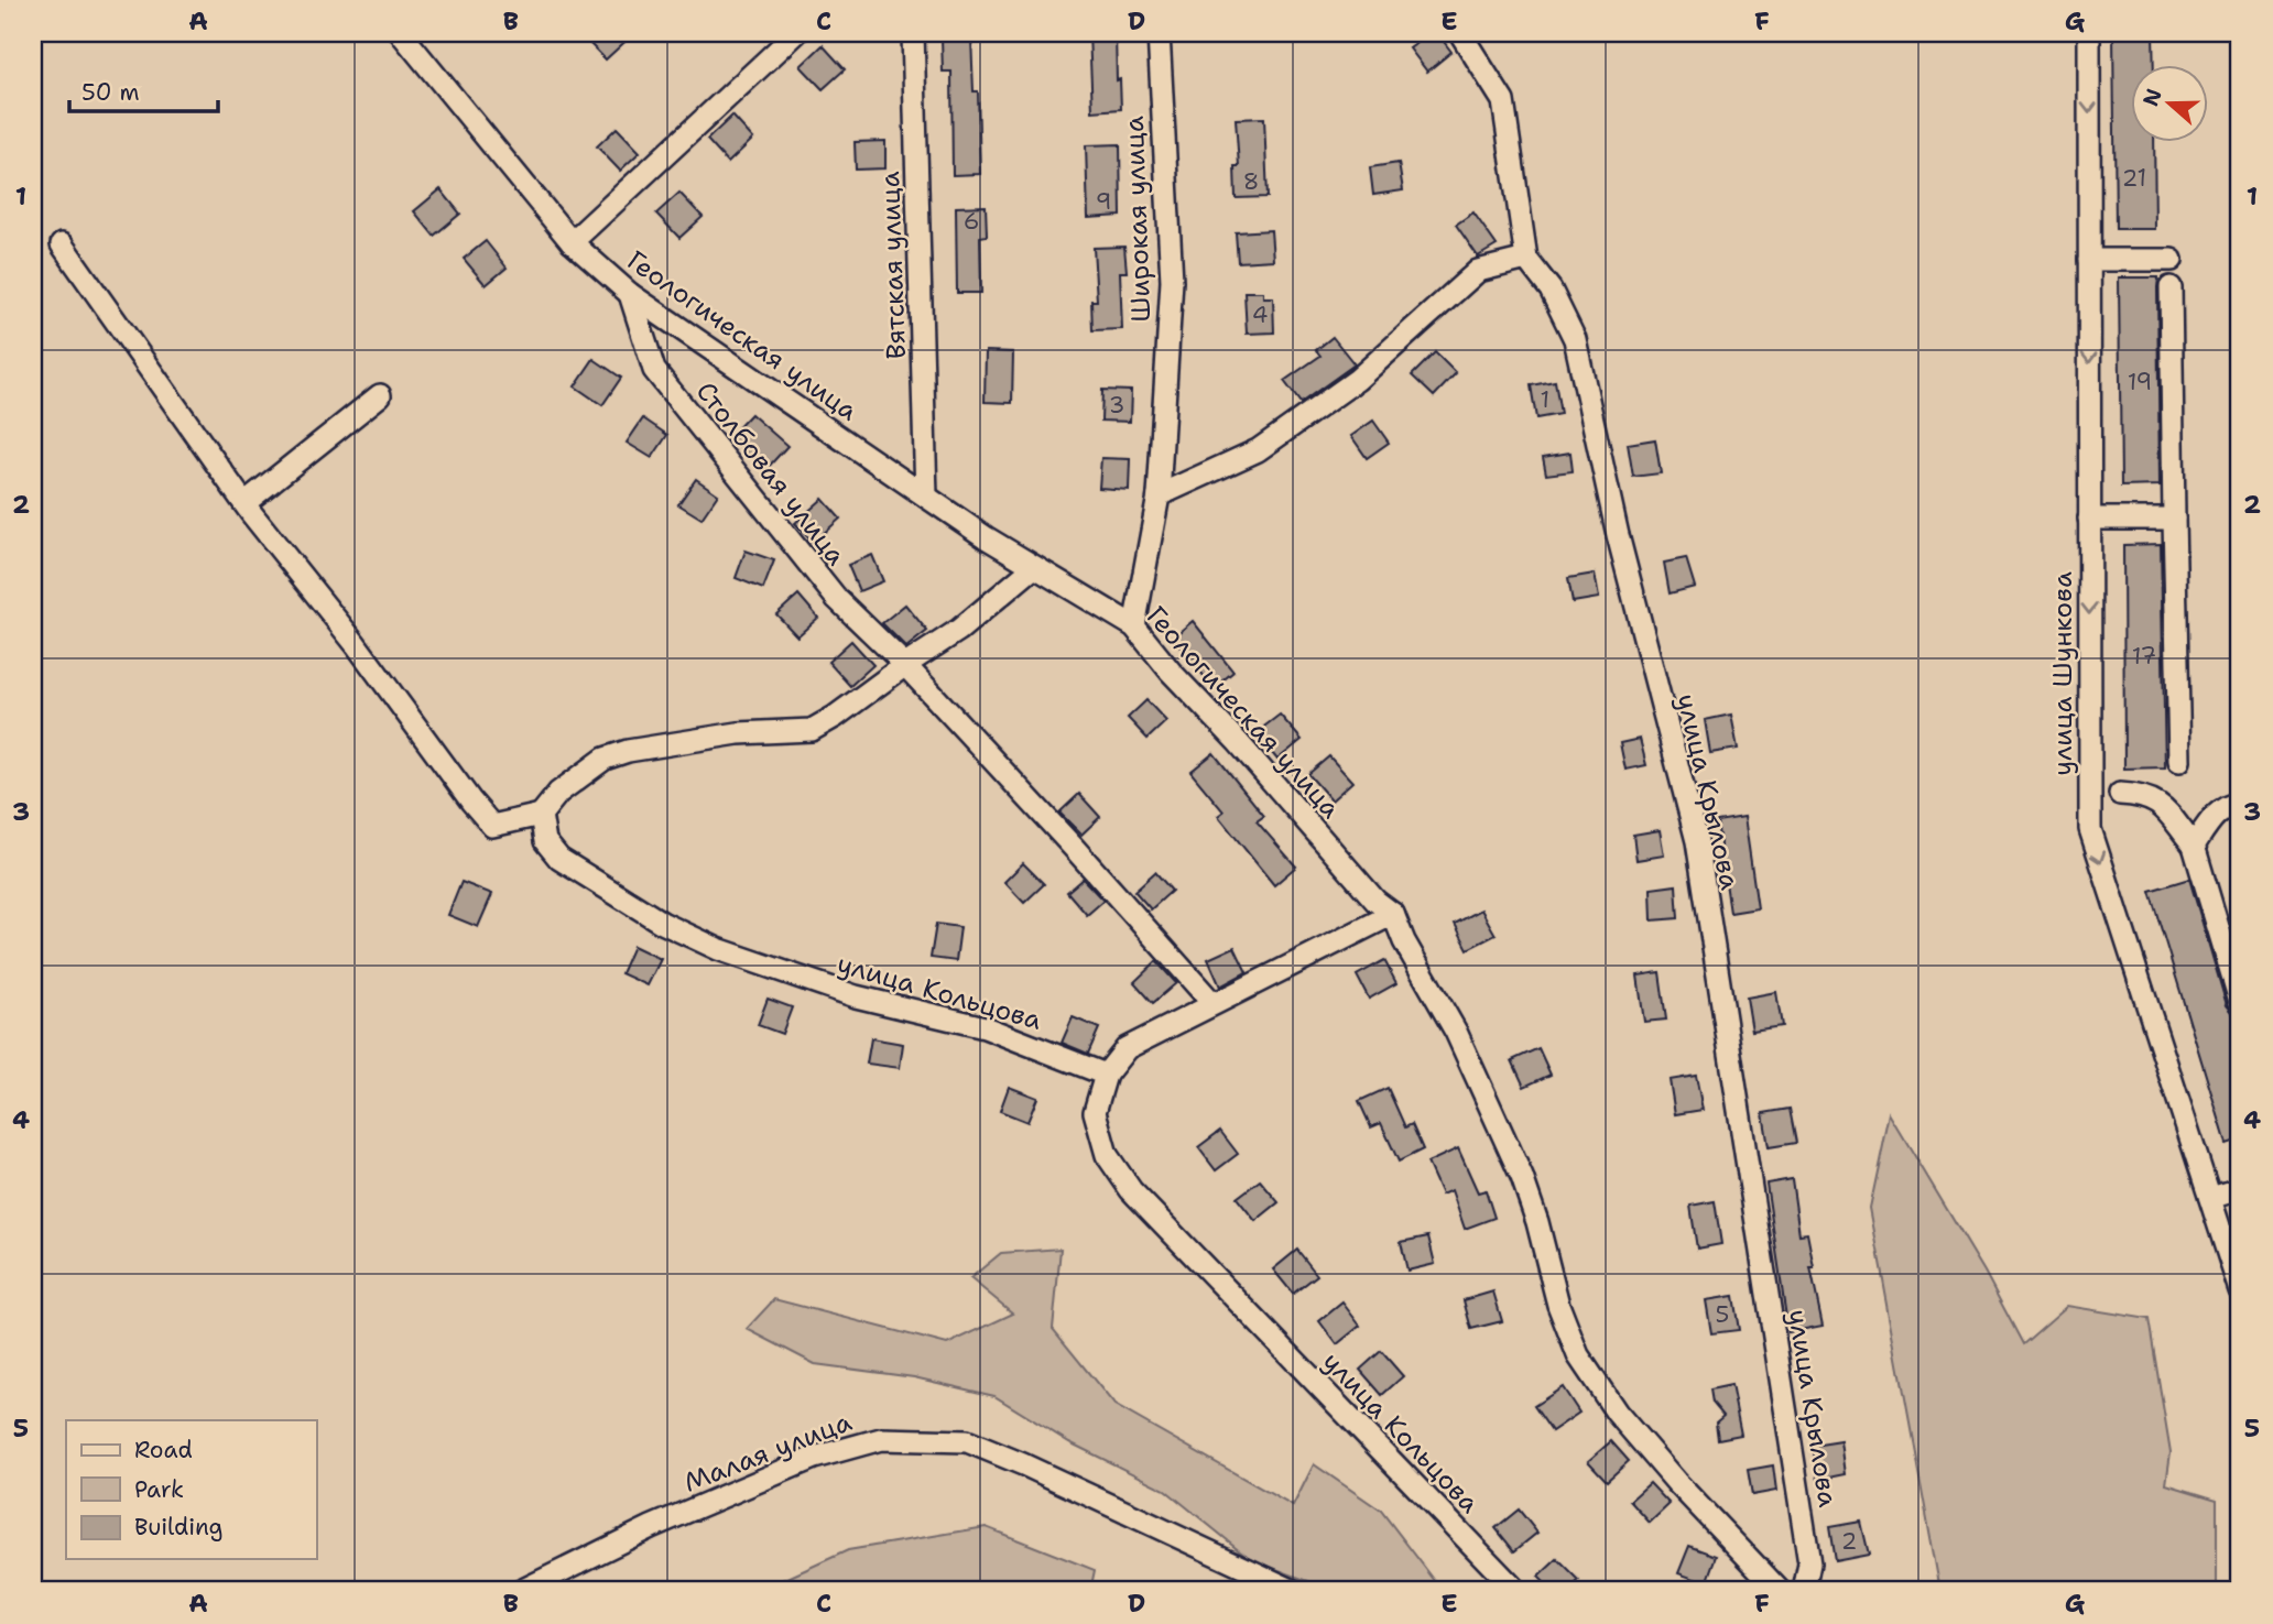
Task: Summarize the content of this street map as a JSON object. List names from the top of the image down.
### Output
{
  "streets": {
    "street": [
      "Широкая улица",
      "Вятская улица",
      "Геологическая улица",
      "Столбовая улица",
      "улица Шункова",
      "улица Крылова",
      "улица Кольцова",
      "Малая улица"
    ]
  },
  "crossings": [
    ["Широкая улица", "Геологическая улица"],
    ["Вятская улица", "Геологическая улица"],
    ["Геологическая улица", "Столбовая улица"]
  ],
  "house_numbers": [
    "21",
    "8",
    "9",
    "6",
    "4",
    "19",
    "1",
    "3",
    "17",
    "5",
    "2"
  ],
  "legend": ["Road", "Park", "Building"],
  "scale_bar": "50 m",
  "north": "left",
  "grid": {
    "columns": [
      "A",
      "B",
      "C",
      "D",
      "E",
      "F",
      "G"
    ],
    "rows": [
      "1",
      "2",
      "3",
      "4",
      "5"
    ]
  }
}
